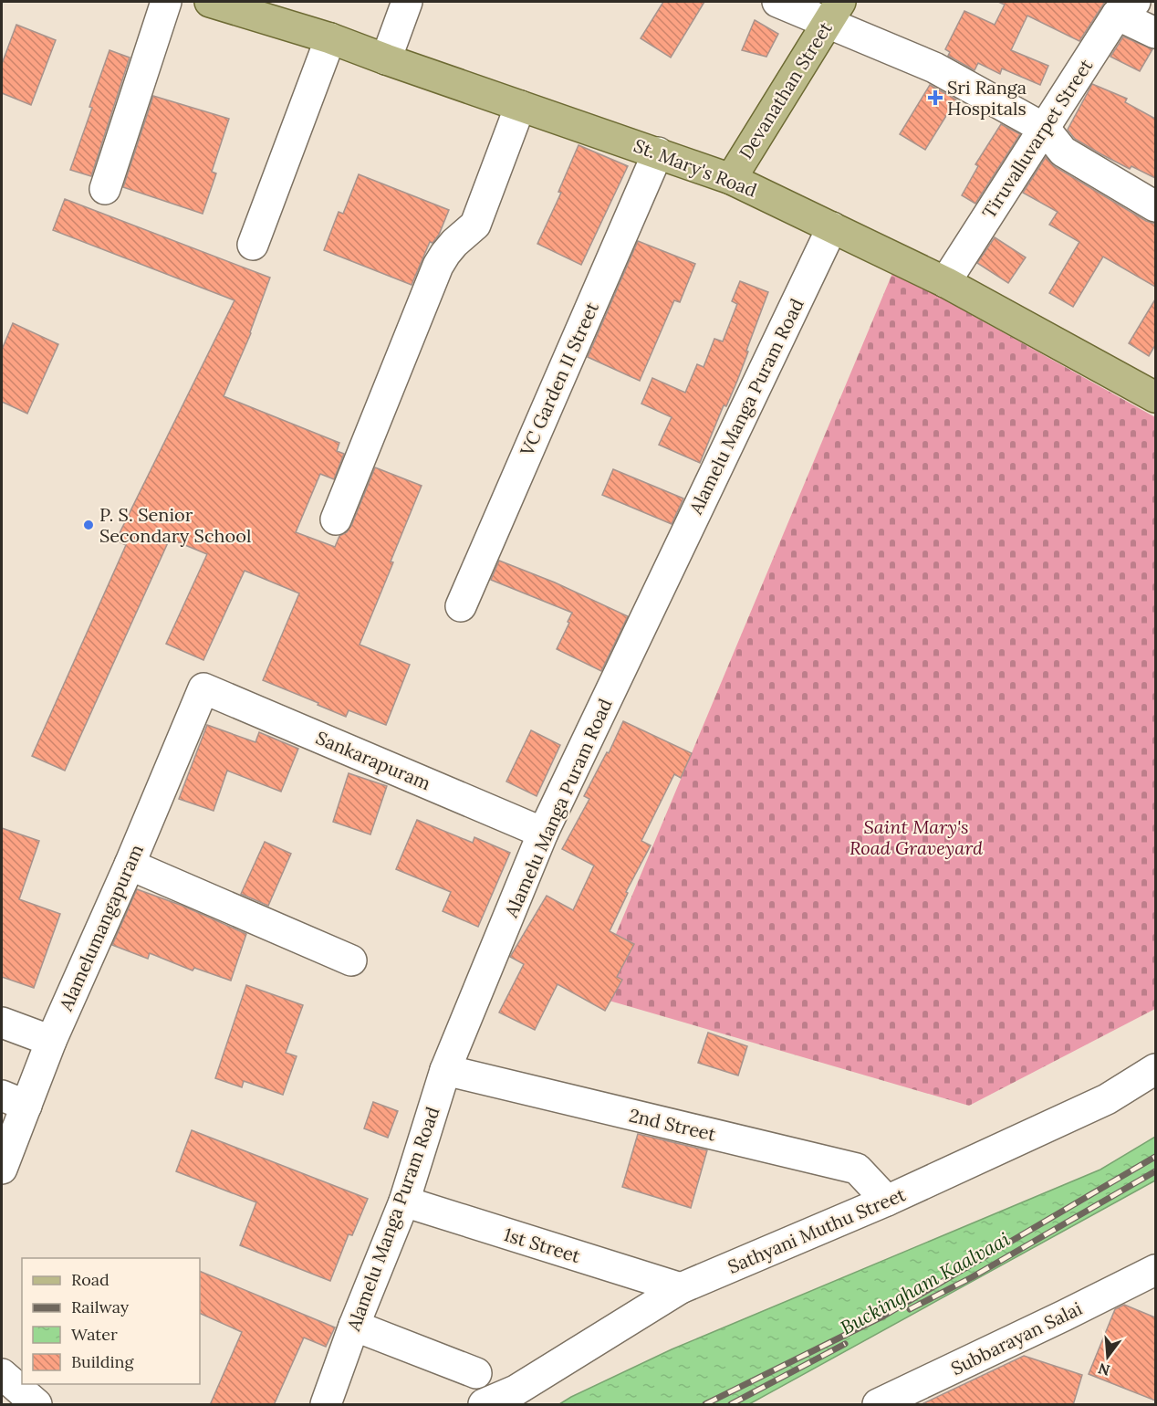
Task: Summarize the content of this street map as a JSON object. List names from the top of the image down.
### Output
{
  "streets": {
    "main road": ["Devanathan Street", "St. Mary's Road"],
    "street": [
      "Tiruvalluvarpet Street",
      "VC Garden II Street",
      "Alamelu Manga Puram Road",
      "Sankarapuram",
      "Alamelumangapuram",
      "2nd Street",
      "Sathyani Muthu Street",
      "1st Street",
      "Subbarayan Salai"
    ]
  },
  "crossings": [
    ["Devanathan Street", "St. Mary's Road"],
    ["Tiruvalluvarpet Street", "St. Mary's Road"],
    ["St. Mary's Road", "VC Garden II Street"],
    ["St. Mary's Road", "Alamelu Manga Puram Road"],
    ["Alamelu Manga Puram Road", "Sankarapuram"],
    ["Alamelu Manga Puram Road", "2nd Street"],
    ["Alamelu Manga Puram Road", "1st Street"],
    ["Sankarapuram", "Alamelumangapuram"],
    ["2nd Street", "Sathyani Muthu Street"],
    ["Sathyani Muthu Street", "1st Street"]
  ],
  "water": ["Buckingham Kaalvaai"],
  "parks": ["Saint Mary's Road Graveyard"],
  "places": {
    "health": ["Sri Ranga Hospitals"],
    "other": ["P. S. Senior Secondary School"]
  },
  "legend": [
    "Road",
    "Railway",
    "Water",
    "Building"
  ],
  "north": "bottom"
}
